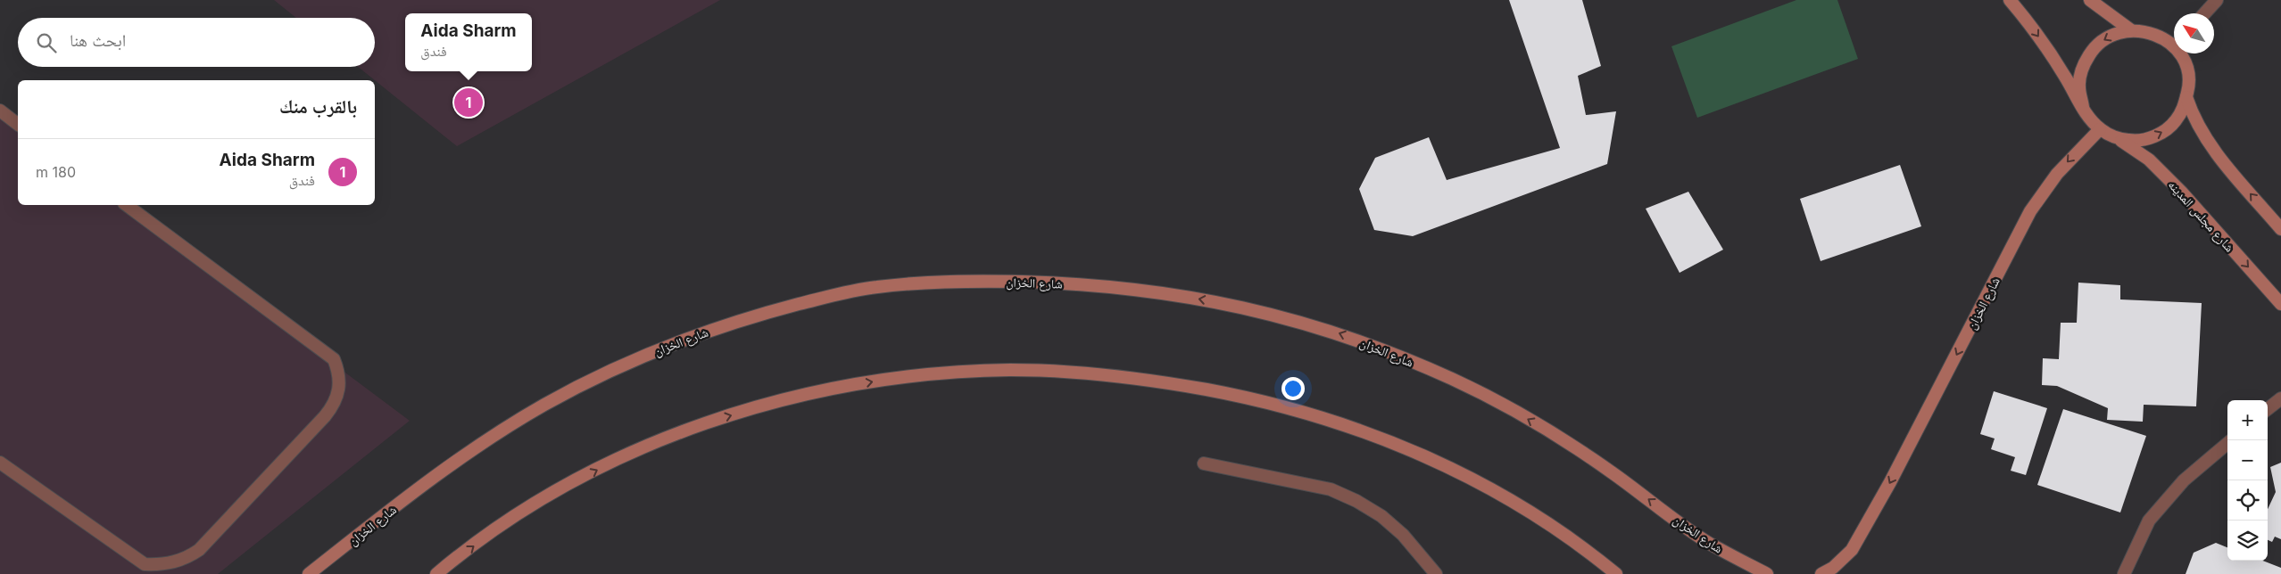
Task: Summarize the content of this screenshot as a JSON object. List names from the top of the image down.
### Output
{
  "streets": {
    "main road": ["شارع مجلس المدينه", "شارع الخزان"]
  },
  "one_way": ["شارع الخزان"],
  "north": "top left",
  "page": {
    "popup": ["Aida Sharm", "فندق"],
    "search": "ابحث هنا",
    "heading": "بالقرب منك",
    "pins": "1",
    "list": [
      {
        "mark": "1",
        "name": "Aida Sharm",
        "note": "فندق",
        "value": "180 m"
      }
    ],
    "map_buttons": ["+", "−"]
  }
}
